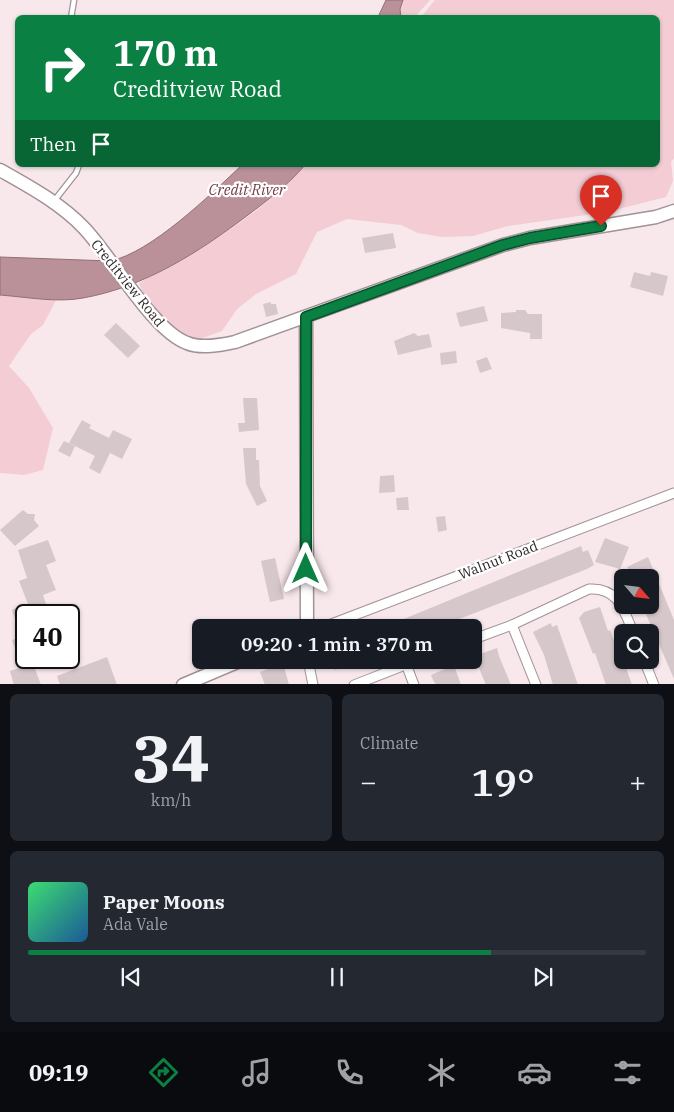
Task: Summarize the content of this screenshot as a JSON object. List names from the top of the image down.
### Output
{
  "streets": {
    "street": ["Creditview Road", "Walnut Road"]
  },
  "water": ["Credit River"],
  "north": "bottom right",
  "page": {
    "turn": ["170 m", "Creditview Road"],
    "then": "Then",
    "limit": "40",
    "trip": "09:20 · 1 min · 370 m",
    "tile": [
      ["34", "km/h"],
      "Climate"
    ],
    "heat": ["−", "19°", "+"],
    "song": ["Paper Moons", "Ada Vale"],
    "tabs": "09:19"
  }
}
